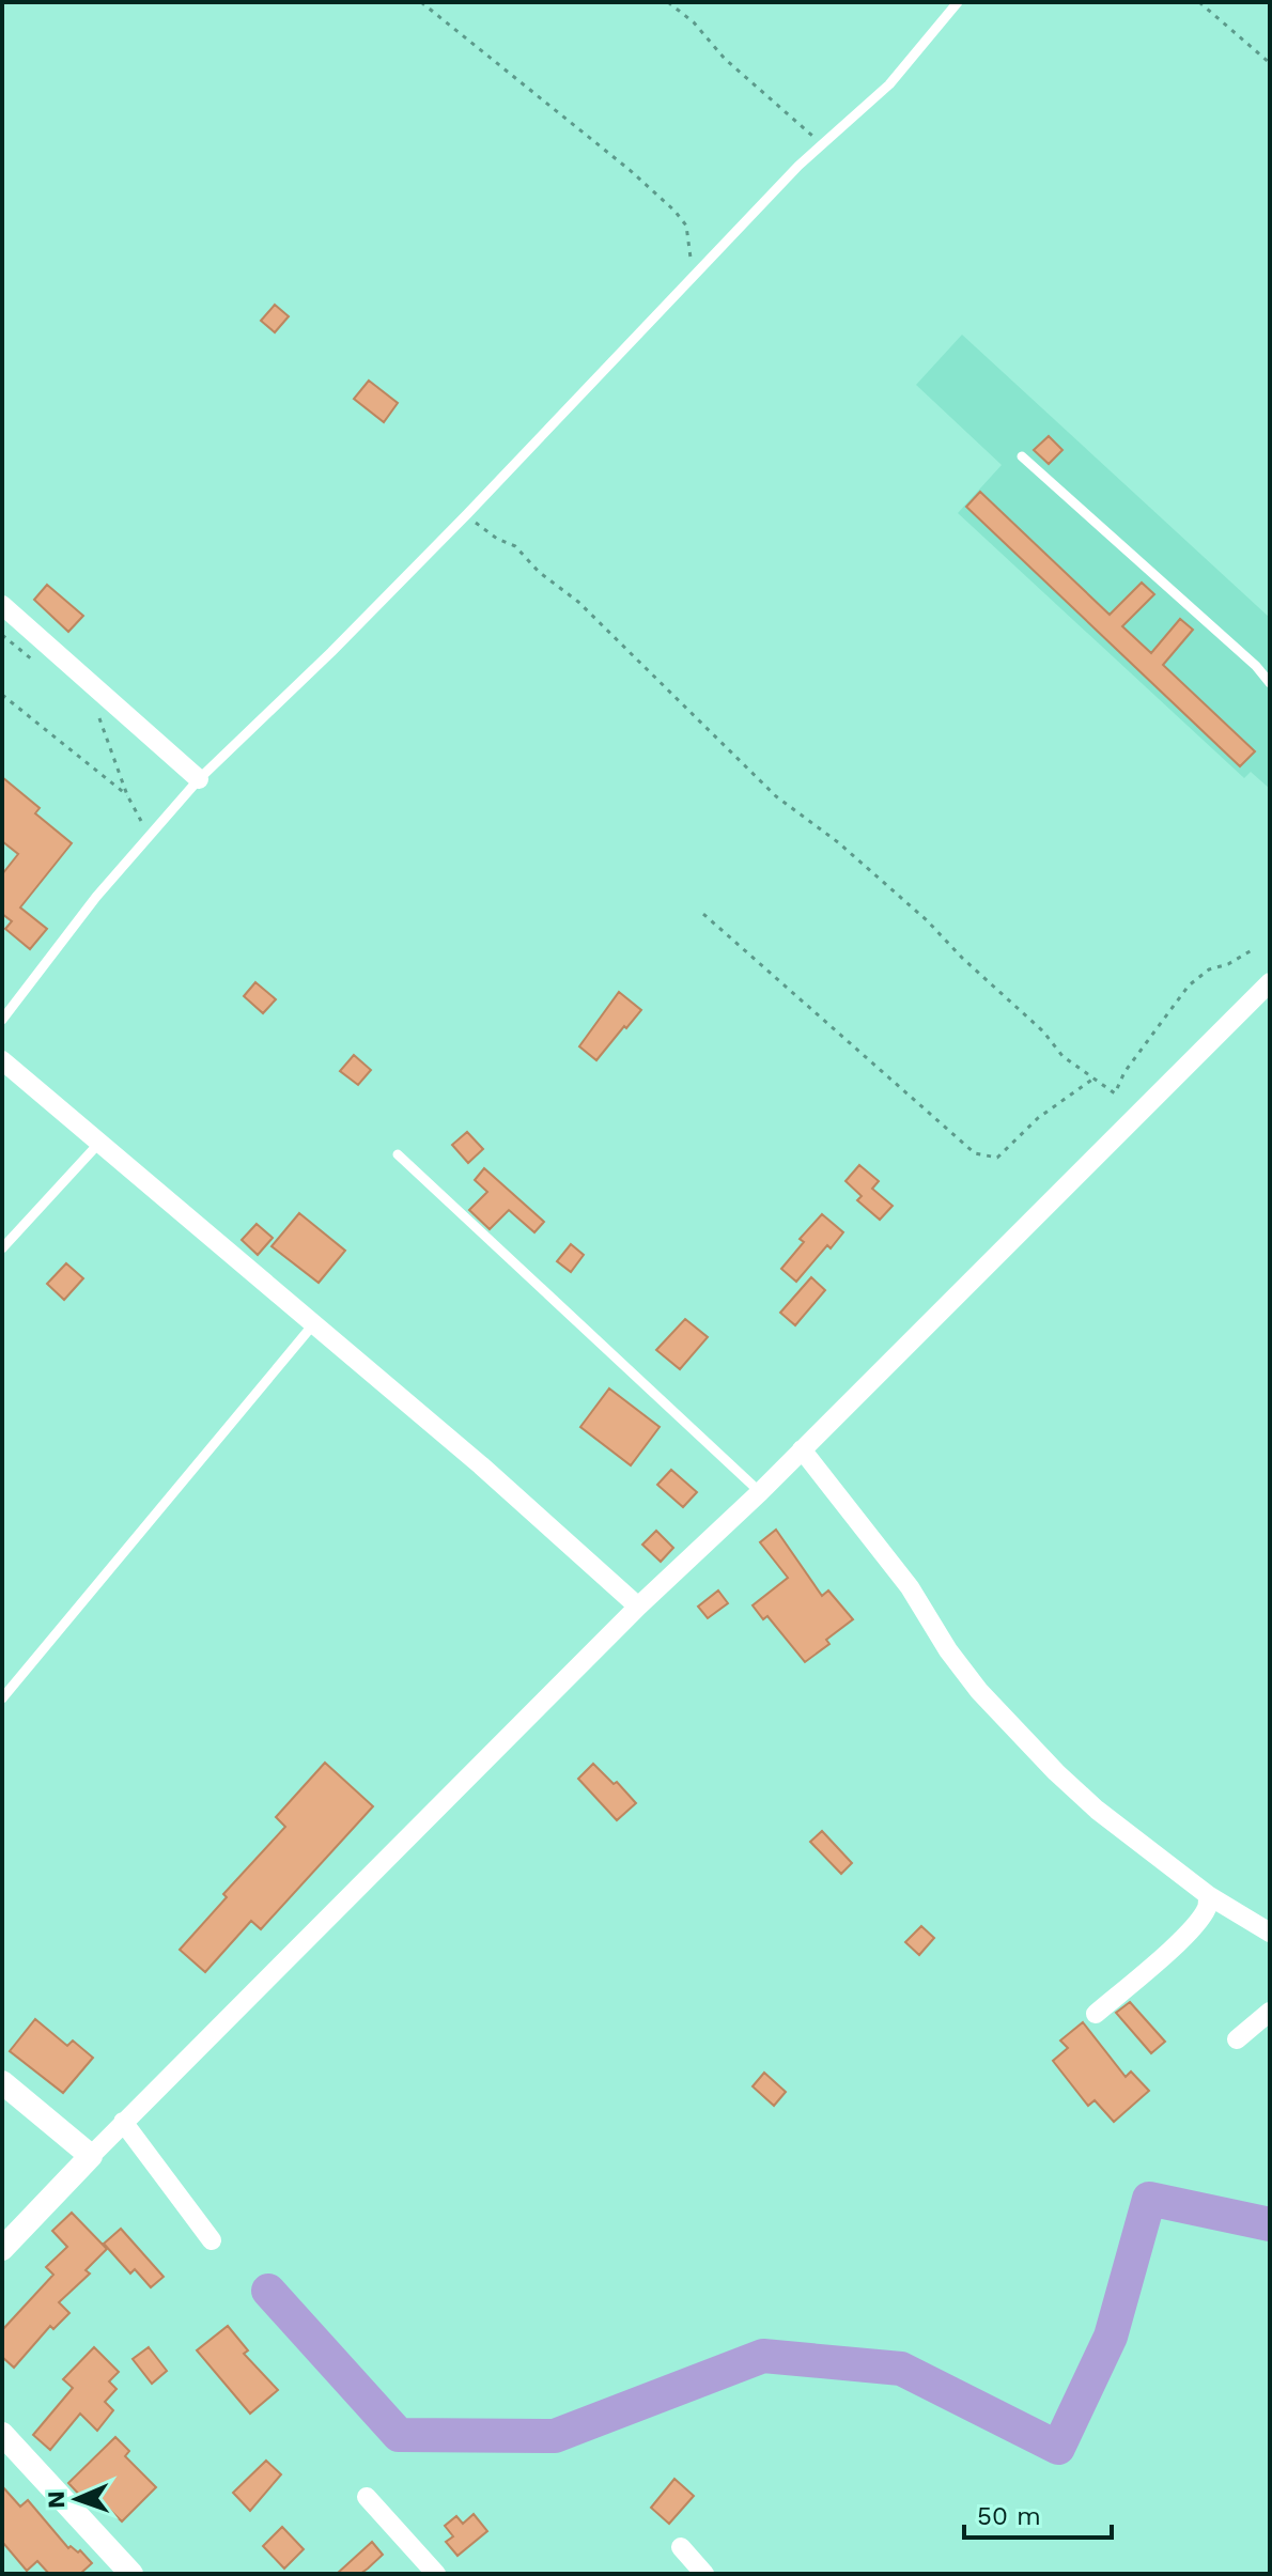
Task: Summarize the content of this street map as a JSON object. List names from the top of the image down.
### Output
{
  "scale_bar": "50 m",
  "north": "left"
}
